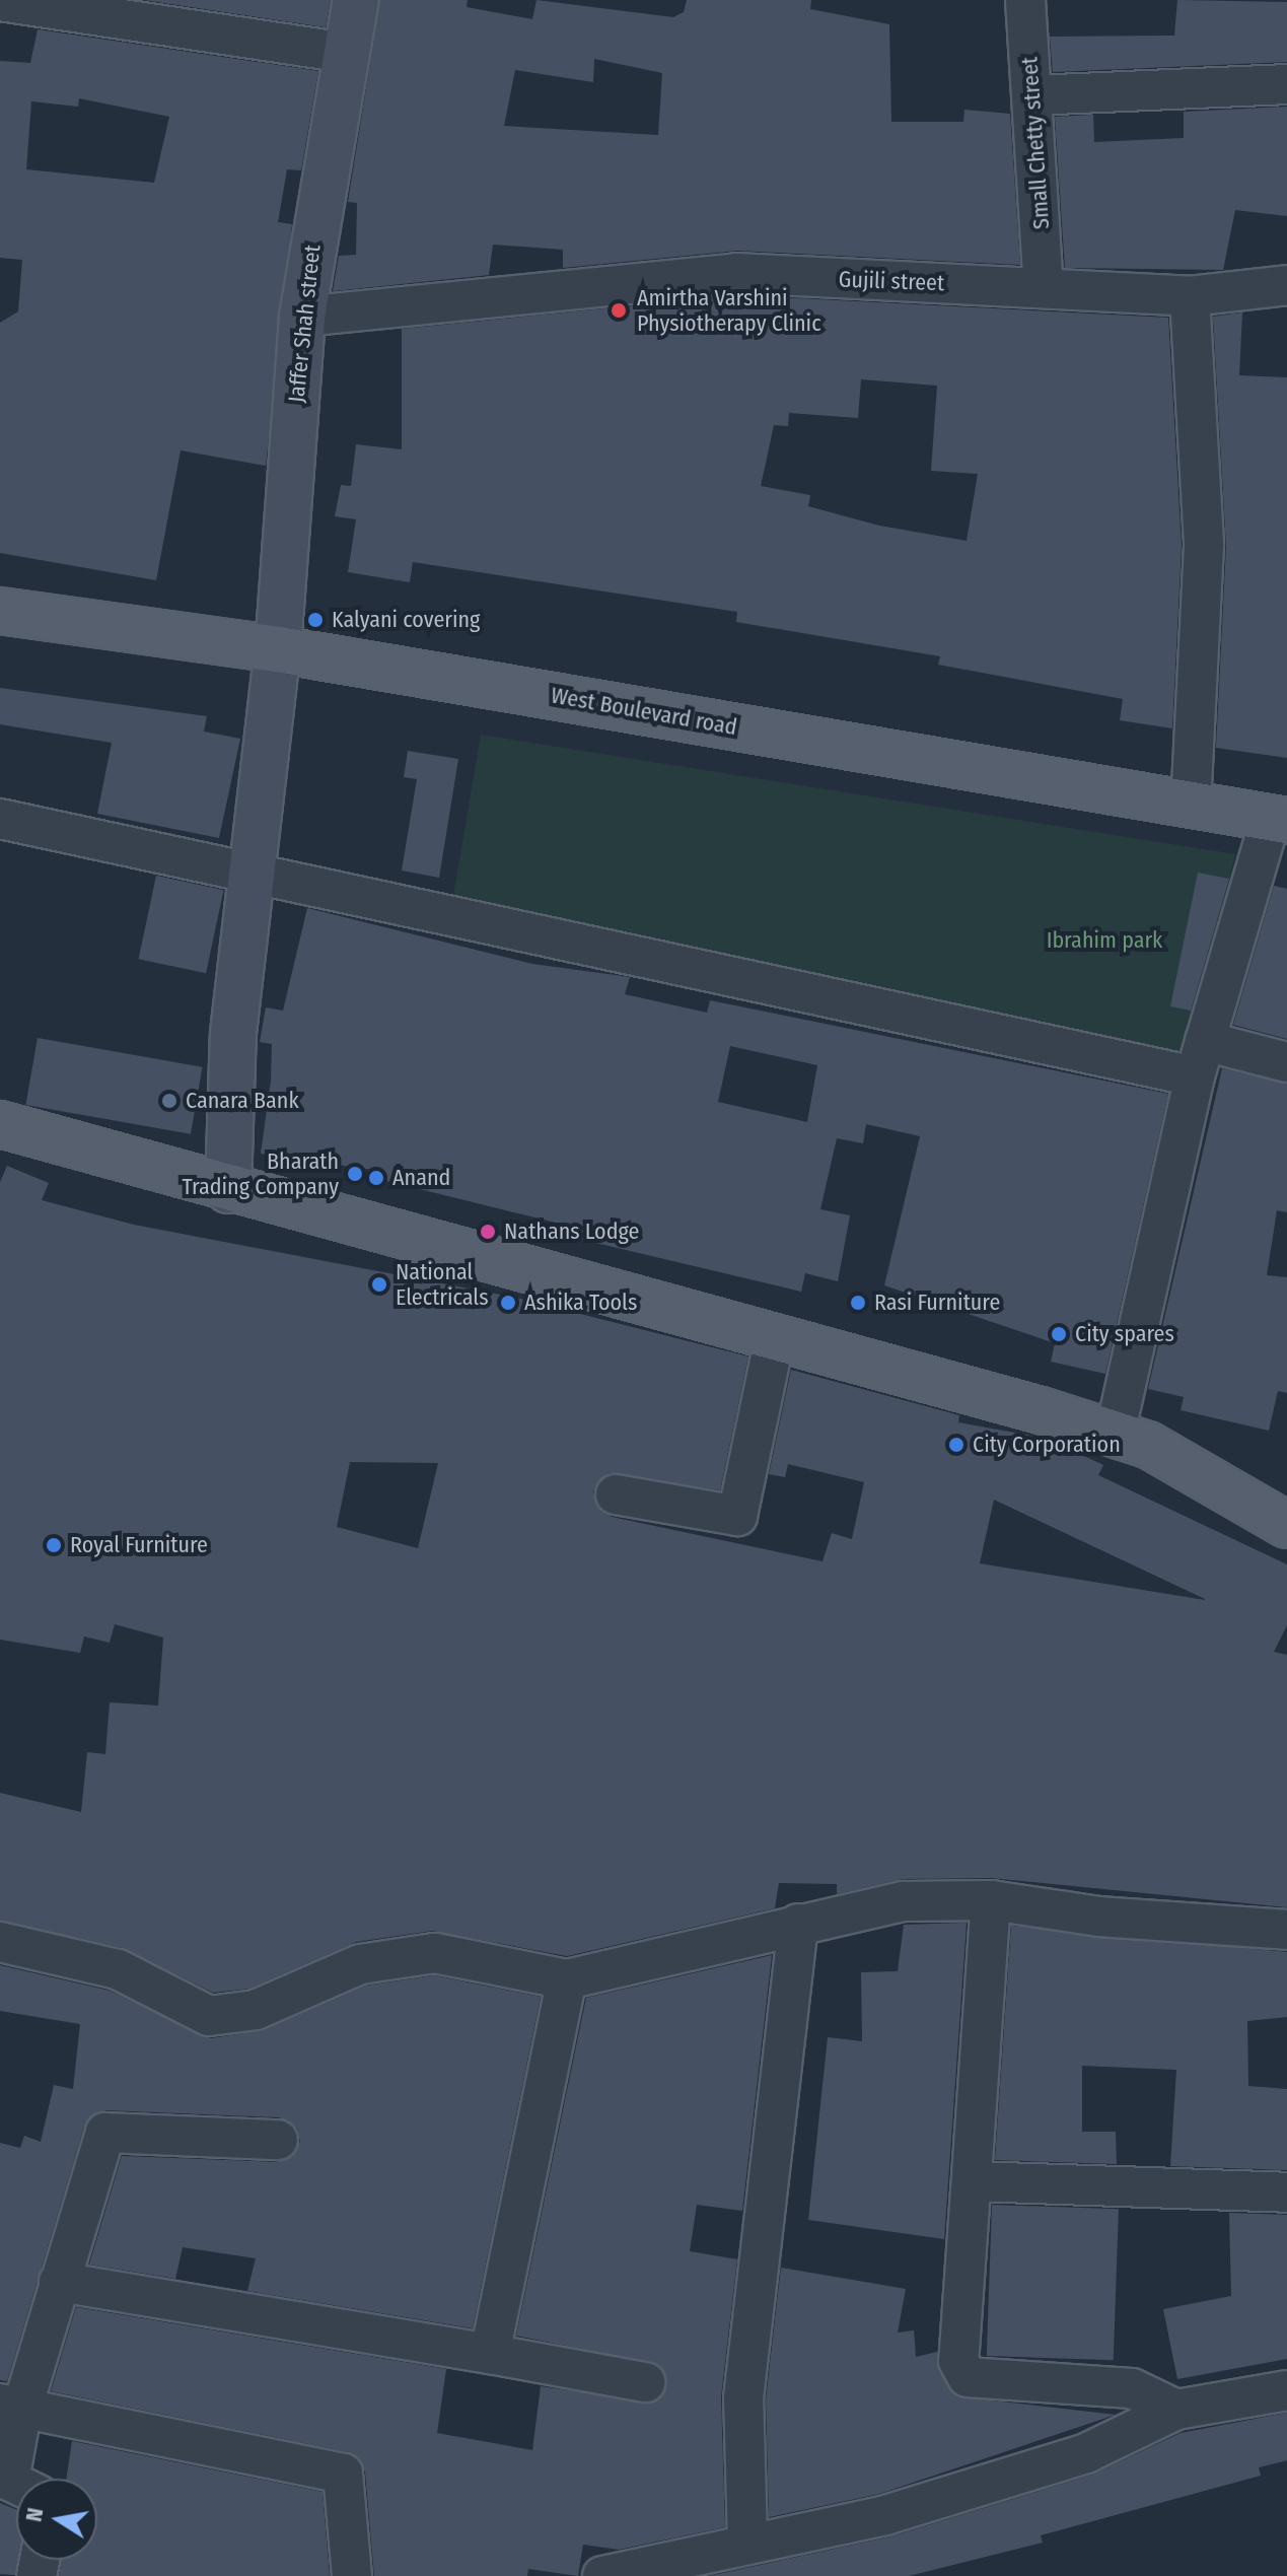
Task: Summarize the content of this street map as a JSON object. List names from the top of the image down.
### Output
{
  "streets": {
    "main road": ["West Boulevard road"],
    "street": ["Small Chetty street", "Gujili street", "Jaffer Shah street"]
  },
  "crossings": [
    ["Small Chetty street", "Gujili street"],
    ["Gujili street", "Jaffer Shah street"],
    ["Jaffer Shah street", "West Boulevard road"]
  ],
  "parks": ["Ibrahim park"],
  "places": [
    "Amirtha Varshini Physiotherapy Clinic",
    "Kalyani covering",
    "Canara Bank",
    "Bharath Trading Company",
    "Anand",
    "Nathans Lodge",
    "National Electricals",
    "Ashika Tools",
    "Rasi Furniture",
    "City spares",
    "City Corporation",
    "Royal Furniture"
  ],
  "north": "left"
}
